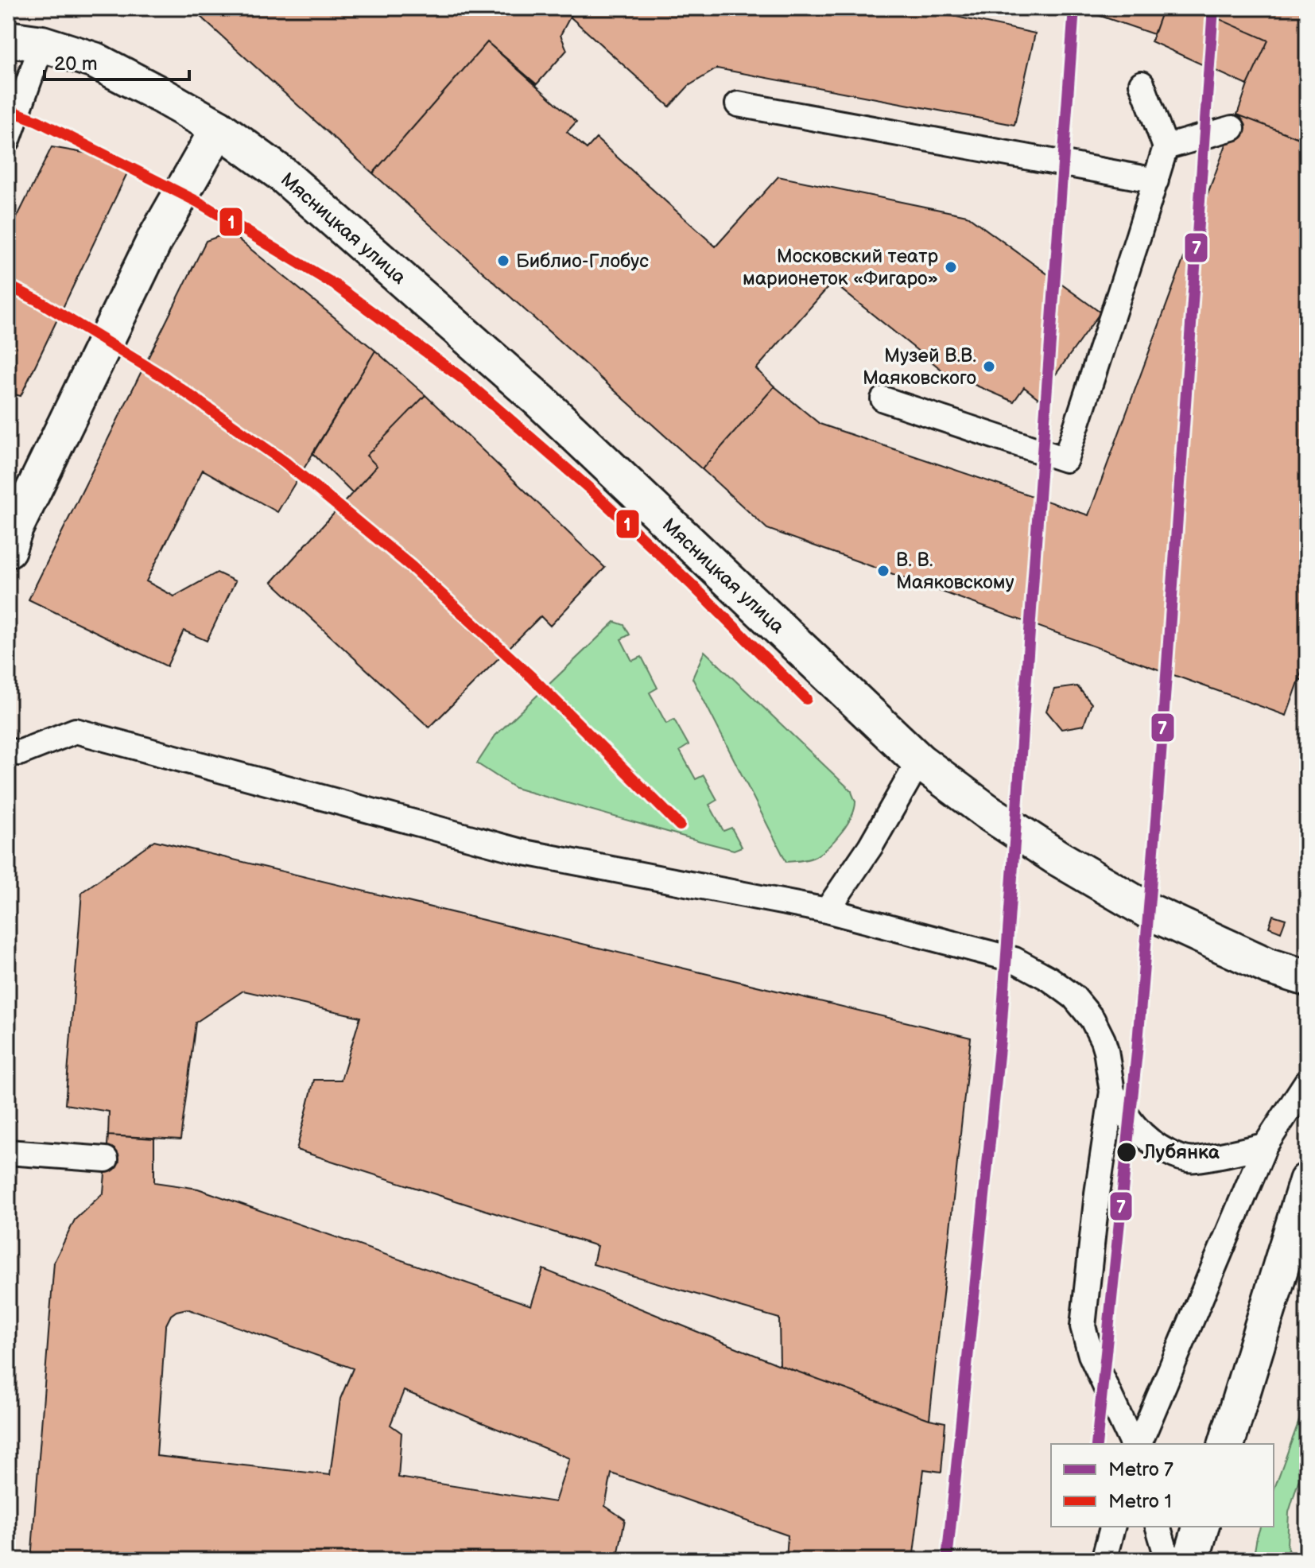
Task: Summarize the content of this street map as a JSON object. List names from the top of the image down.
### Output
{
  "streets": {
    "main road": ["Мясницкая улица"]
  },
  "places": [
    "Библио-Глобус",
    "Московский театр марионеток «Фигаро»",
    "Музей В.В. Маяковского",
    "В. В. Маяковскому",
    "Лубянка"
  ],
  "lines": ["metro line 7", "metro line 1"],
  "legend": ["Metro 7", "Metro 1"],
  "scale_bar": "20 m"
}
